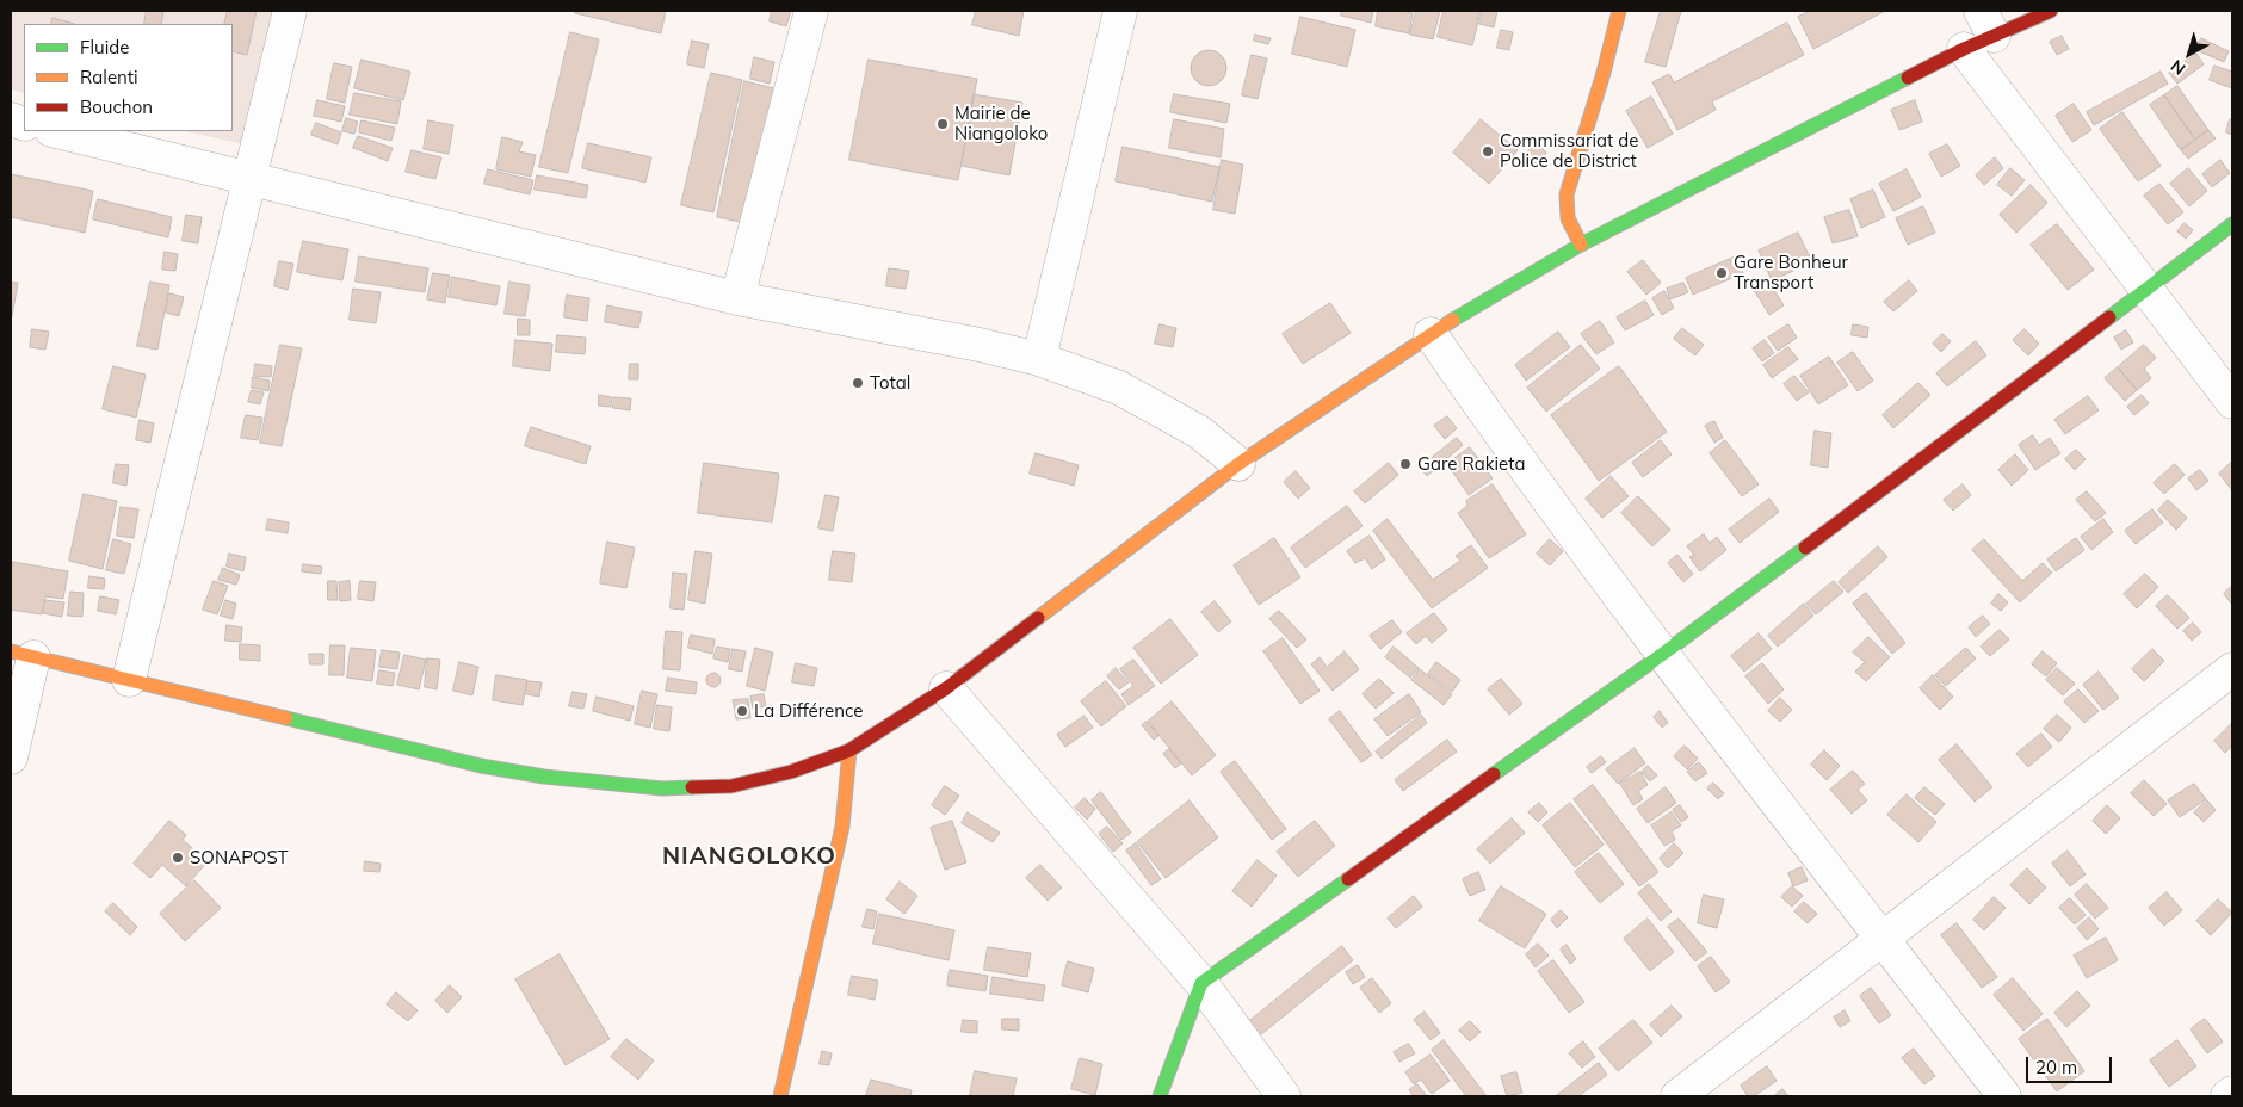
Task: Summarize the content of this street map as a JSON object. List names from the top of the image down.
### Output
{
  "districts": ["NIANGOLOKO"],
  "places": [
    "Mairie de Niangoloko",
    "Commissariat de Police de District",
    "Gare Bonheur Transport",
    "Total",
    "Gare Rakieta",
    "La Différence",
    "SONAPOST"
  ],
  "legend": ["Fluide", "Ralenti", "Bouchon"],
  "scale_bar": "20 m",
  "north": "bottom left"
}
